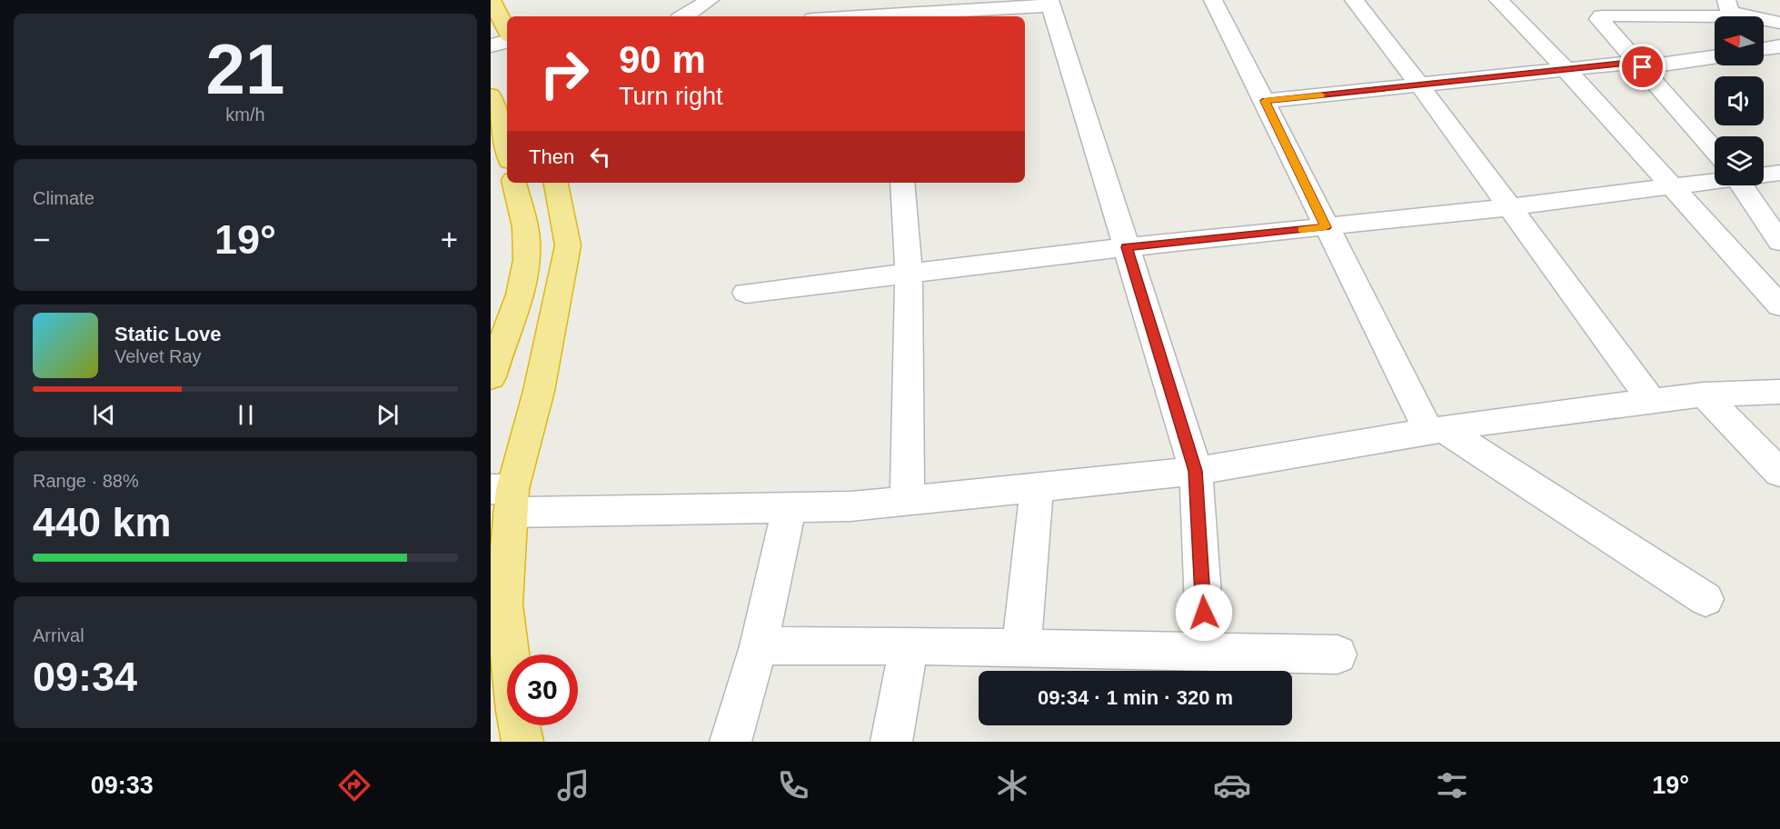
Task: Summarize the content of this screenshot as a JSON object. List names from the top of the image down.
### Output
{
  "north": "left",
  "page": {
    "tile": [
      ["21", "km/h"],
      "Climate",
      ["Range · 88%", "440 km"],
      ["Arrival", "09:34"]
    ],
    "turn": ["90 m", "Turn right"],
    "then": "Then",
    "heat": ["−", "19°", "+"],
    "song": ["Static Love", "Velvet Ray"],
    "limit": "30",
    "trip": "09:34 · 1 min · 320 m",
    "tabs": ["09:33", "19°"]
  }
}
